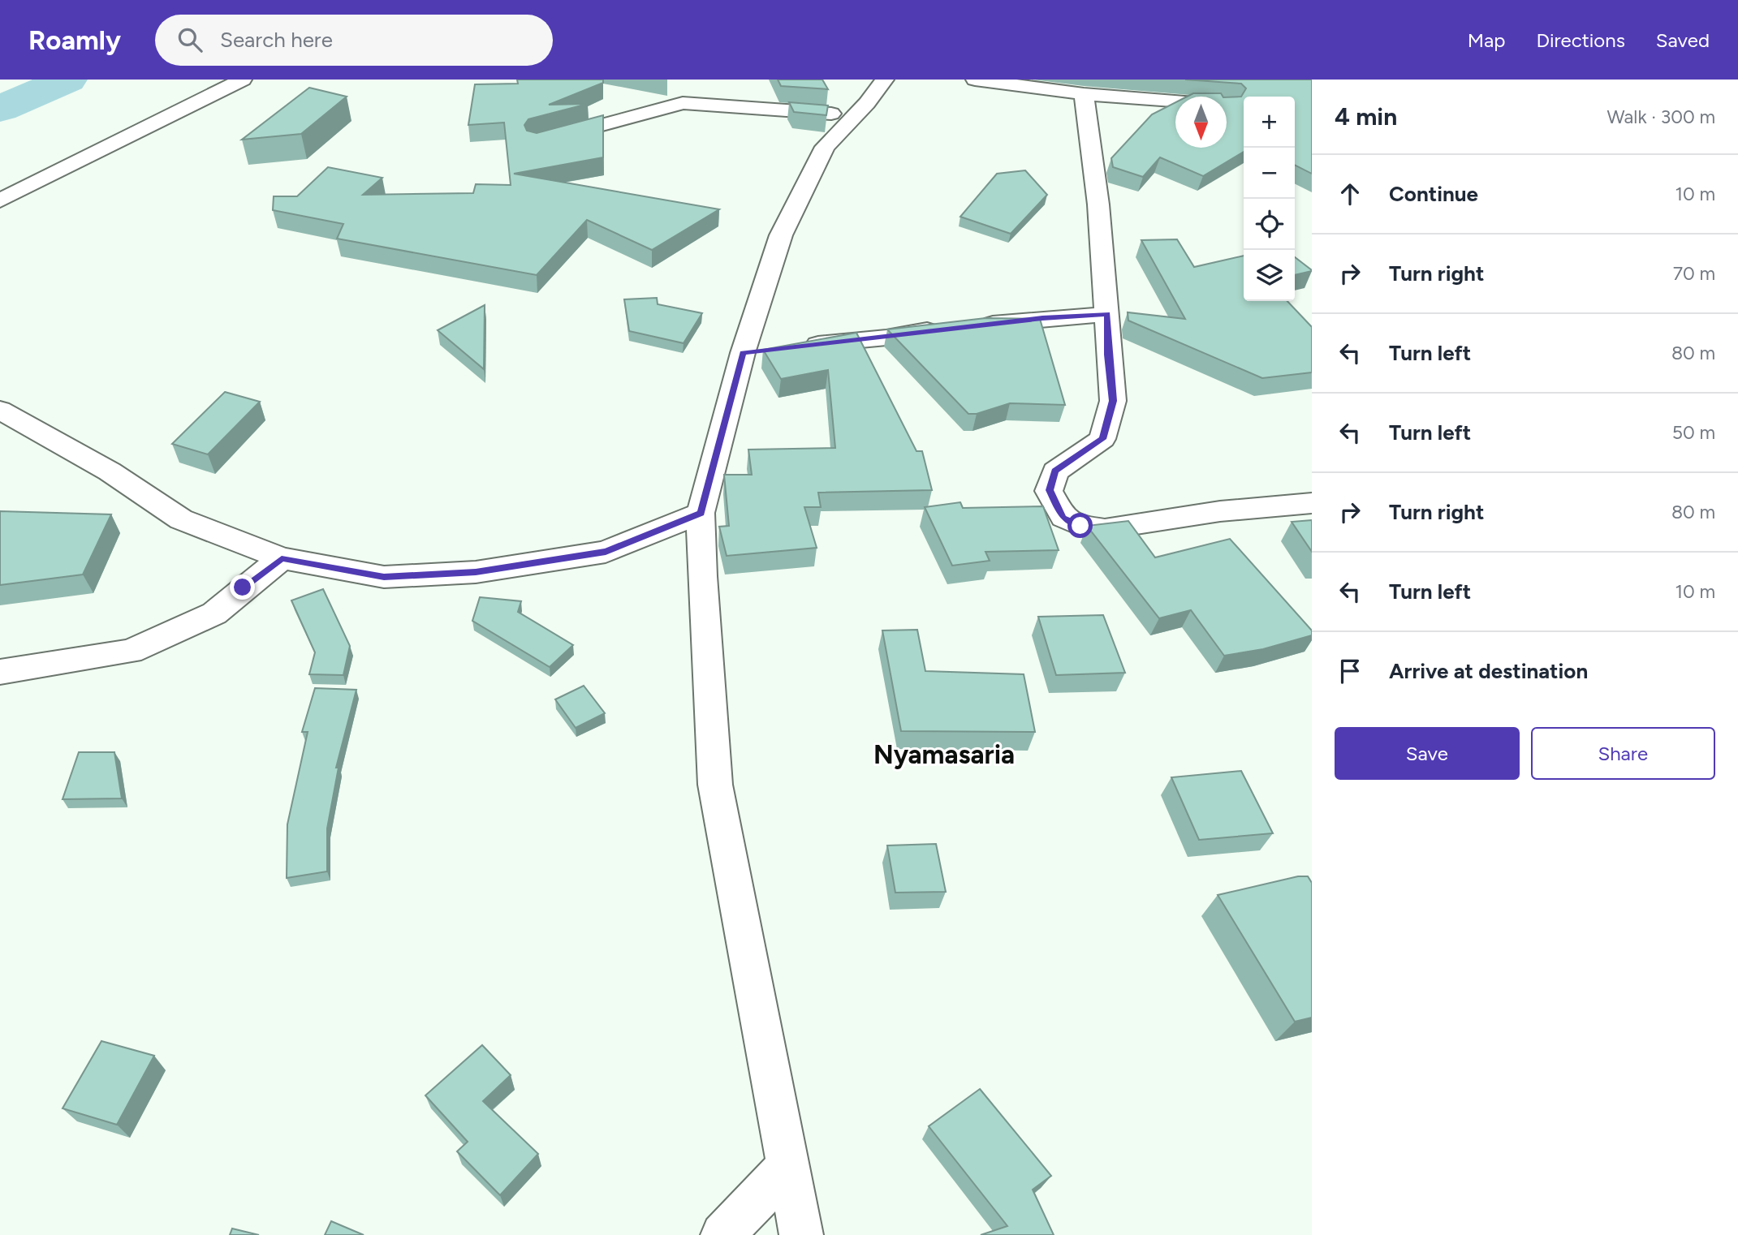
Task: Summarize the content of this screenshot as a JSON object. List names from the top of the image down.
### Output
{
  "districts": ["Nyamasaria"],
  "north": "bottom",
  "page": {
    "header": "Roamly",
    "search": "Search here",
    "nav": ["Map", "Directions", "Saved"],
    "heading": ["4 min", "Walk · 300 m"],
    "map_buttons": ["+", "−"],
    "list": [
      ["Continue", "10 m"],
      ["Turn right", "70 m"],
      ["Turn left", "80 m"],
      ["Turn left", "50 m"],
      ["Turn right", "80 m"],
      ["Turn left", "10 m"],
      "Arrive at destination"
    ],
    "buttons": ["Save", "Share"]
  }
}
